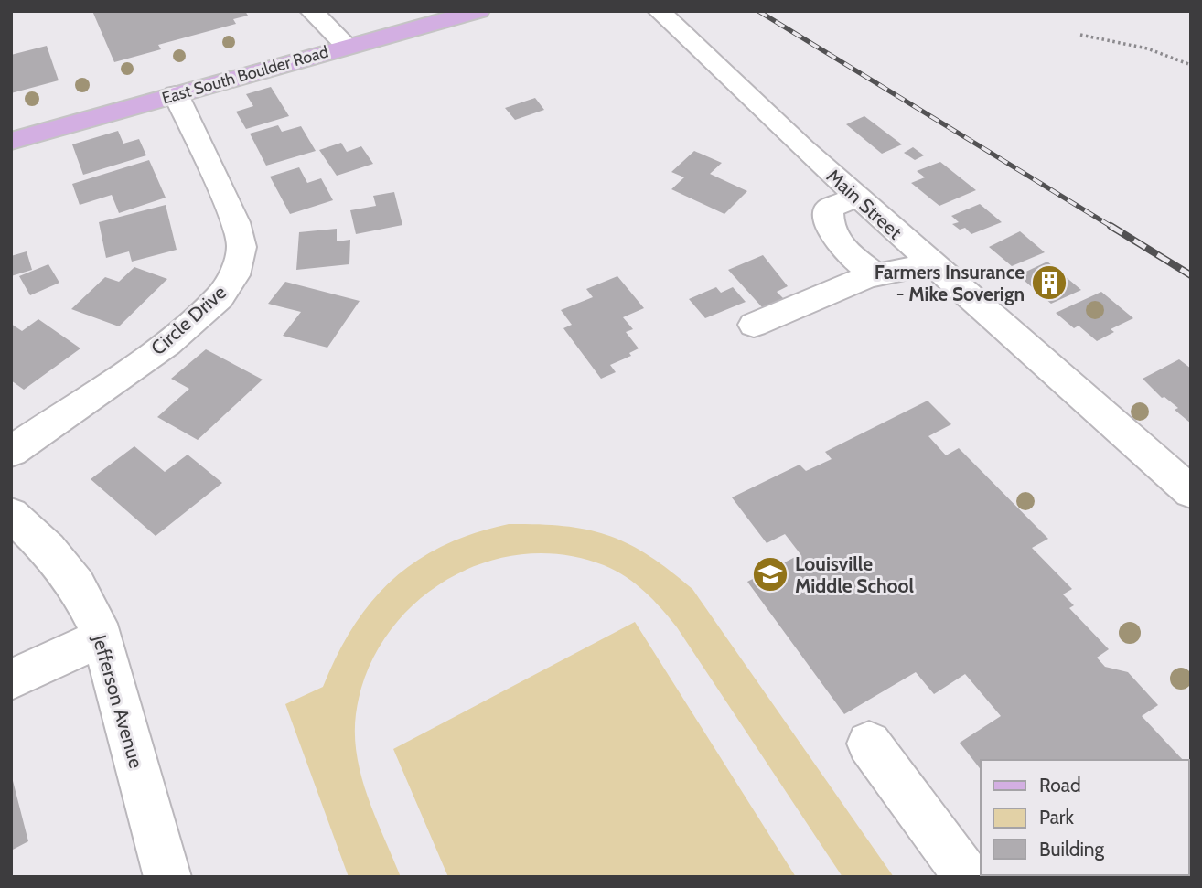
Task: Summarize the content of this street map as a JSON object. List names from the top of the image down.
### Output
{
  "streets": {
    "main road": ["East South Boulder Road"],
    "street": ["Main Street", "Circle Drive", "Jefferson Avenue"]
  },
  "crossings": [
    ["East South Boulder Road", "Circle Drive"]
  ],
  "places": {
    "building": ["Farmers Insurance - Mike Soverign"],
    "school or university": ["Louisville Middle School"]
  },
  "legend": ["Road", "Park", "Building"]
}
